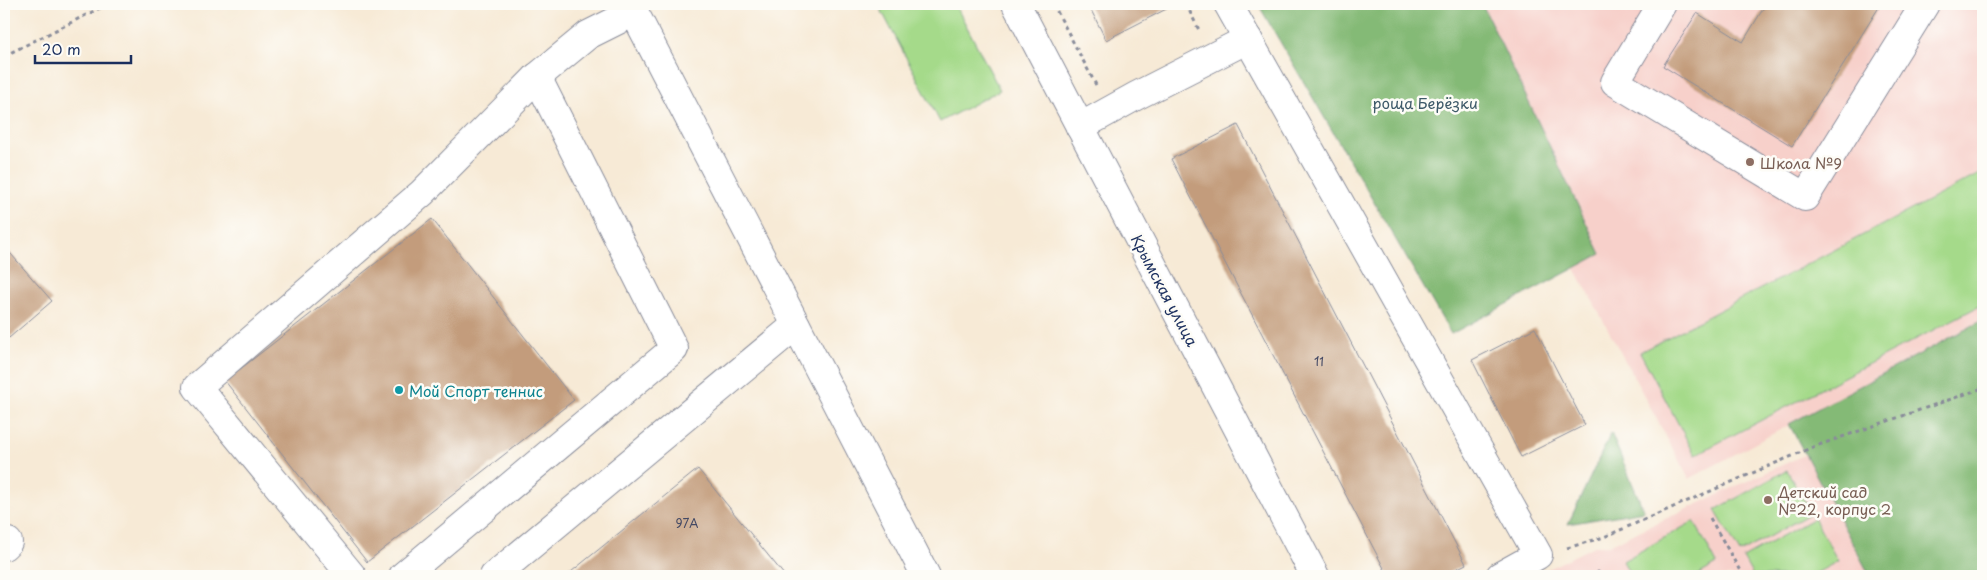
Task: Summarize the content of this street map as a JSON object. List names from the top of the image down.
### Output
{
  "streets": {
    "street": ["Крымская улица"]
  },
  "parks": ["роща Берёзки"],
  "places": ["Школа №9", "Мой Спорт теннис", "Детский сад №22, корпус 2"],
  "house_numbers": ["11", "97А"],
  "scale_bar": "20 m"
}
